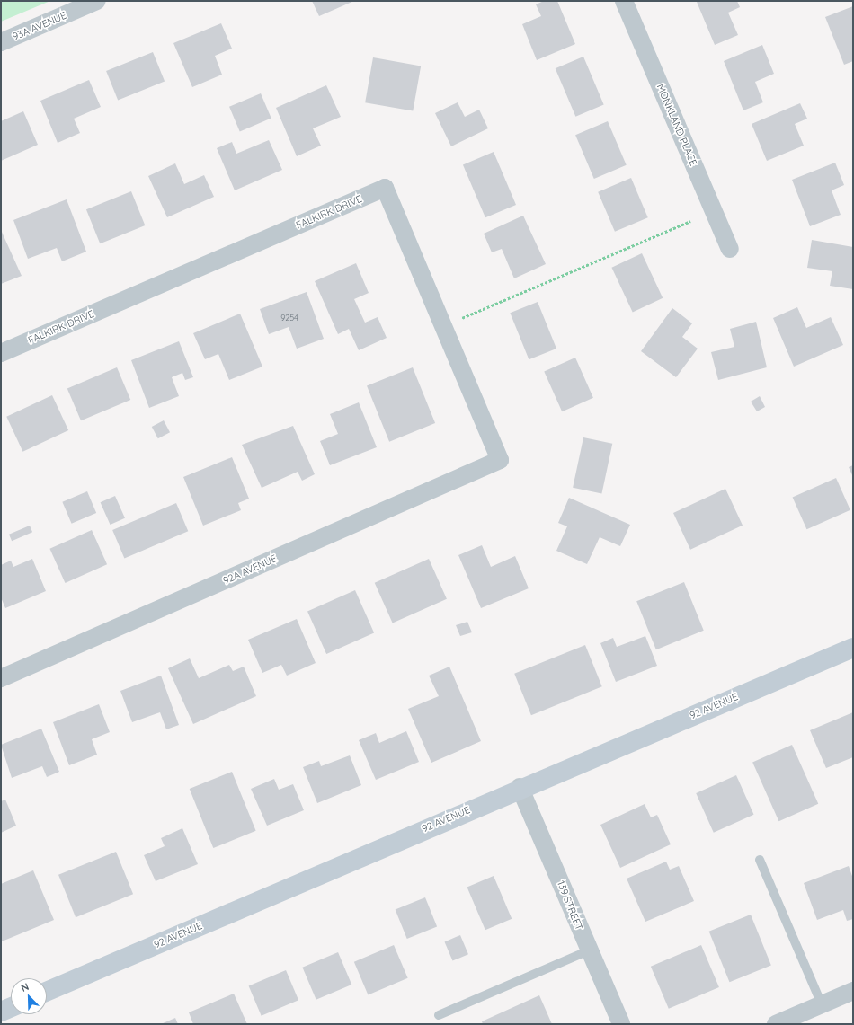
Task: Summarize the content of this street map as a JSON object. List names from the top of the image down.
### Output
{
  "streets": {
    "main road": ["92 AVENUE"],
    "street": [
      "93A AVENUE",
      "MONKLAND PLACE",
      "FALKIRK DRIVE",
      "92A AVENUE",
      "139 STREET"
    ]
  },
  "crossings": [
    ["FALKIRK DRIVE", "92A AVENUE"],
    ["92 AVENUE", "139 STREET"]
  ],
  "house_numbers": ["9254"],
  "north": "top left"
}
